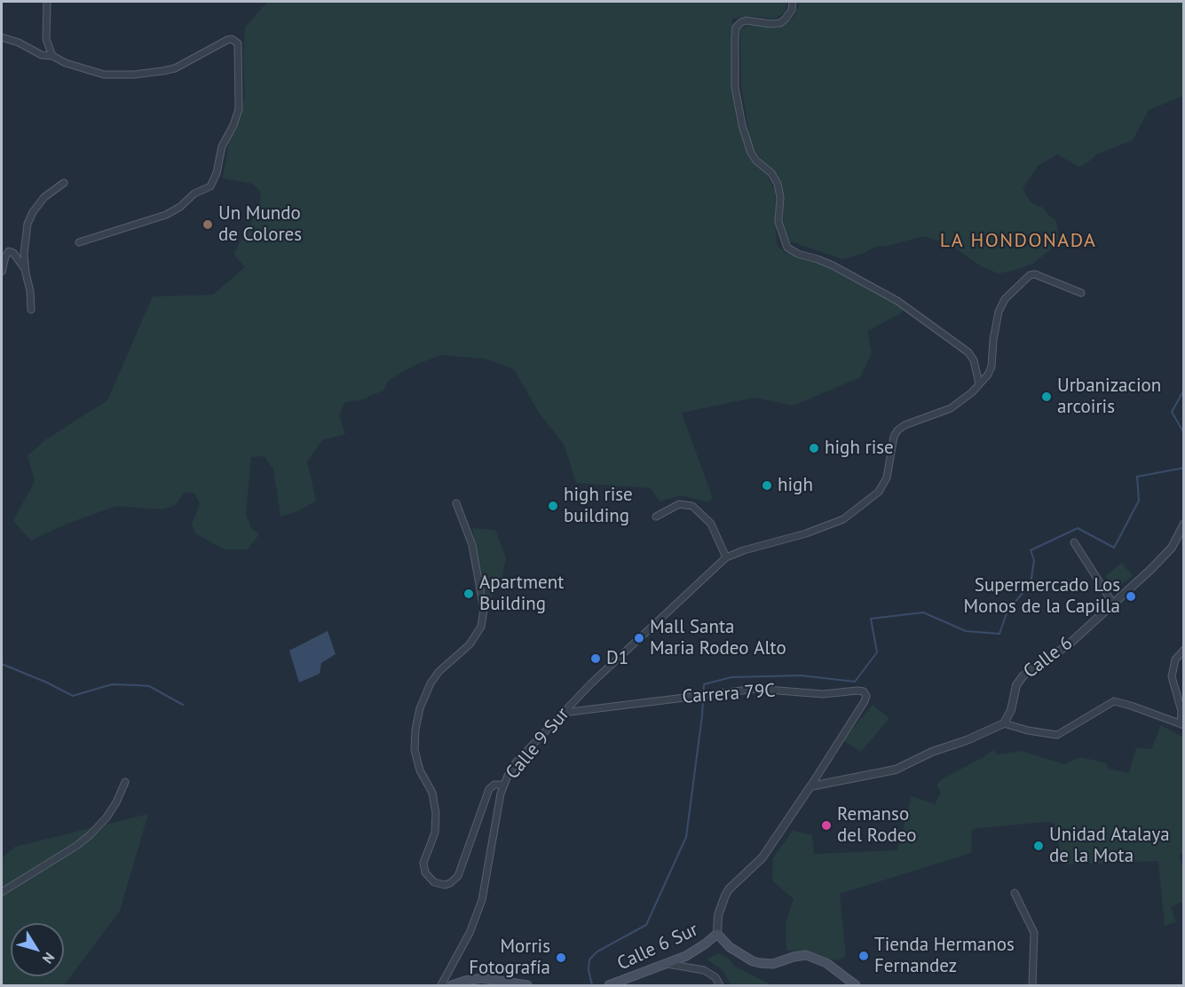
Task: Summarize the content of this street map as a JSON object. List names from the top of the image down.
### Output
{
  "streets": {
    "main road": ["Calle 6 Sur"],
    "street": ["Calle 6", "Carrera 79C", "Calle 9 Sur"]
  },
  "crossings": [
    ["Carrera 79C", "Calle 9 Sur"]
  ],
  "districts": ["LA HONDONADA"],
  "places": [
    "Un Mundo de Colores",
    "Urbanizacion arcoiris",
    "high rise",
    "high",
    "high rise building",
    "Apartment Building",
    "Supermercado Los Monos de la Capilla",
    "Mall Santa Maria Rodeo Alto",
    "D1",
    "Remanso del Rodeo",
    "Unidad Atalaya de la Mota",
    "Tienda Hermanos Fernandez",
    "Morris Fotografía"
  ],
  "north": "bottom right"
}
